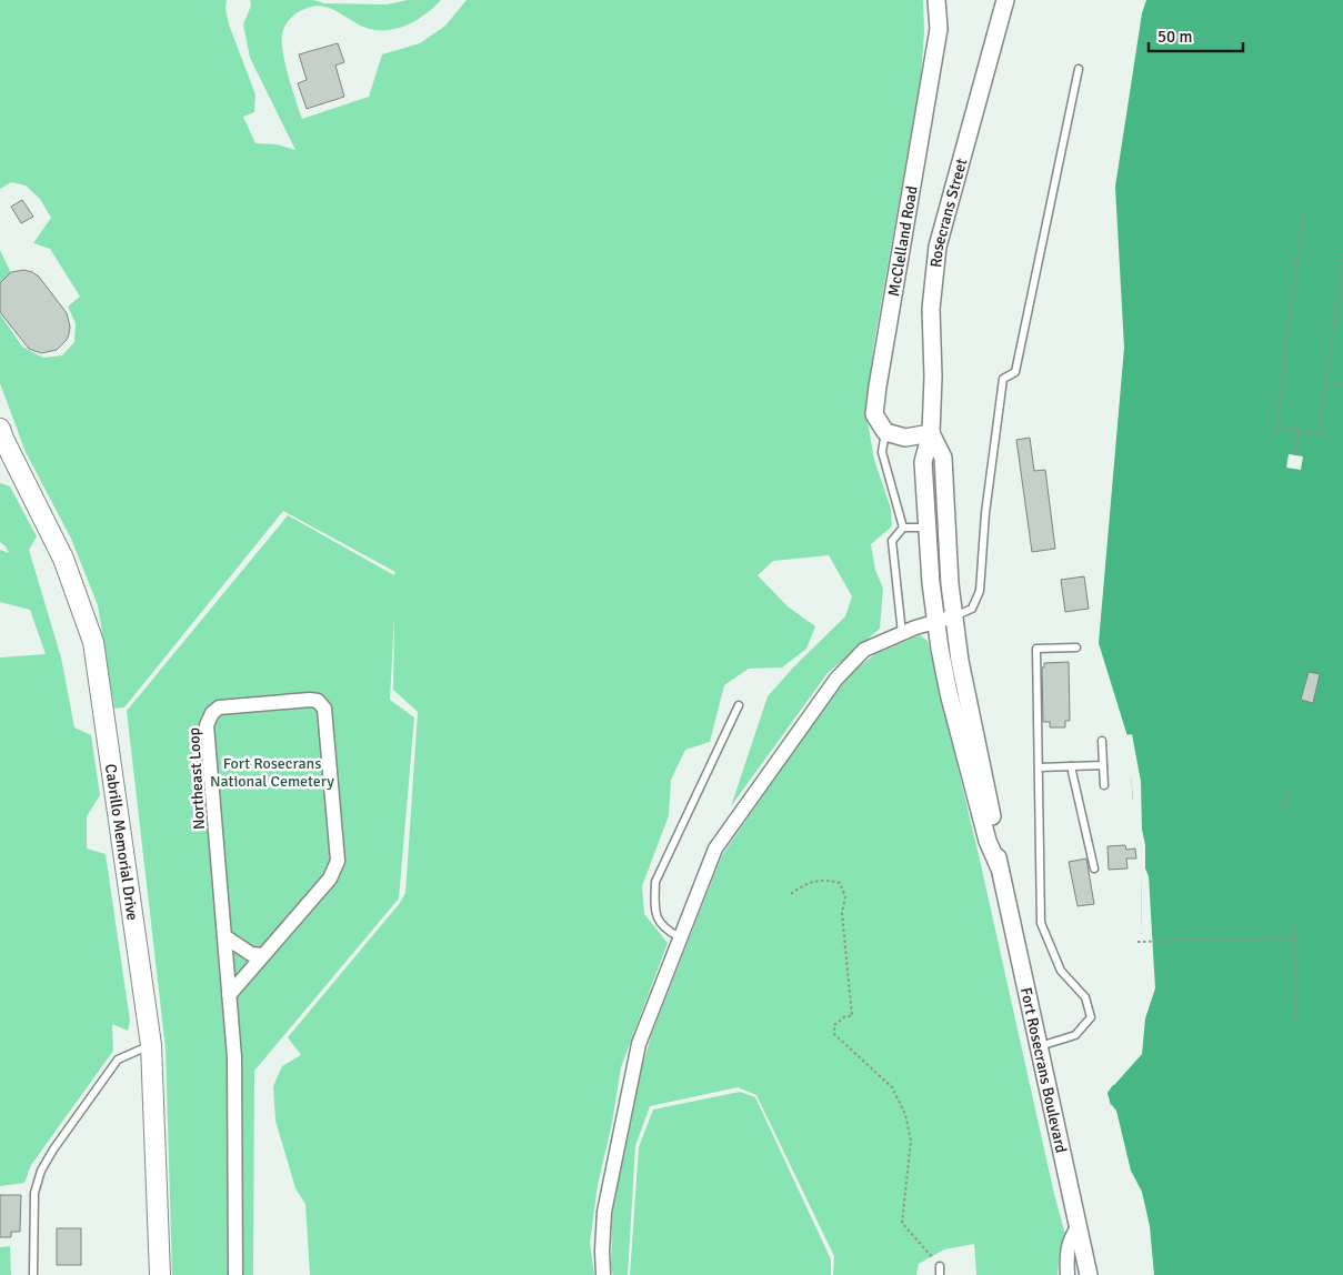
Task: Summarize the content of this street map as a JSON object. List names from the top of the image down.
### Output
{
  "streets": {
    "main road": ["Cabrillo Memorial Drive"],
    "street": [
      "Rosecrans Street",
      "McClelland Road",
      "Northeast Loop",
      "Fort Rosecrans Boulevard"
    ]
  },
  "crossings": [
    ["Rosecrans Street", "Fort Rosecrans Boulevard"]
  ],
  "parks": ["Fort Rosecrans National Cemetery"],
  "scale_bar": "50 m"
}
